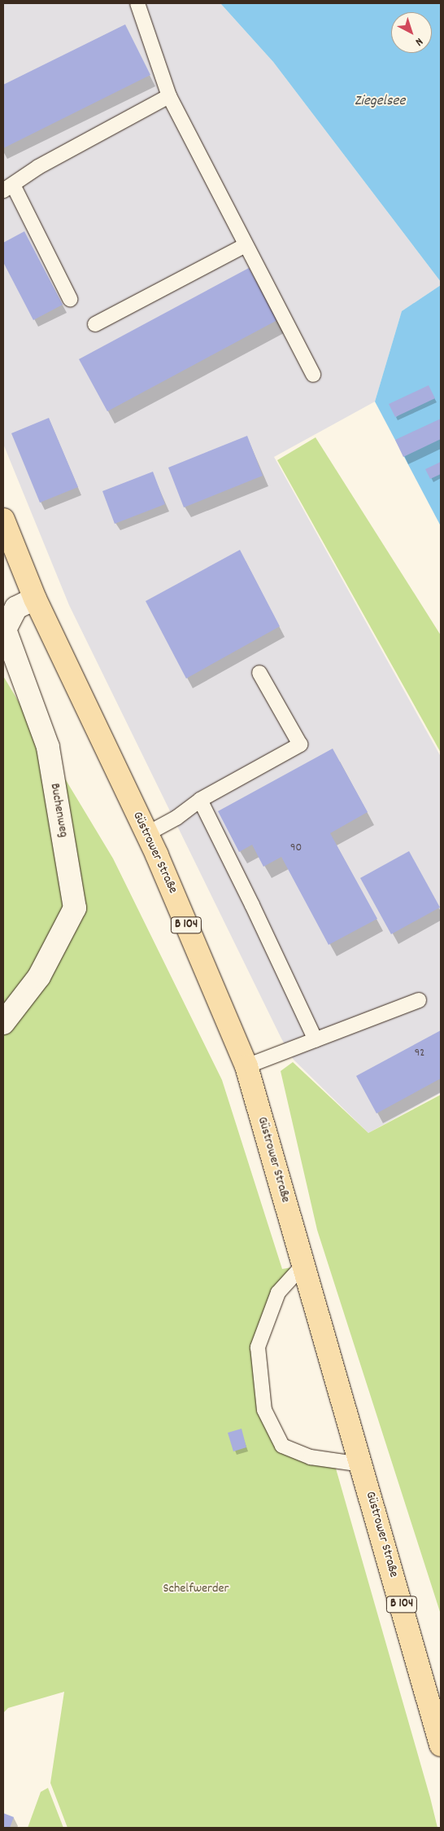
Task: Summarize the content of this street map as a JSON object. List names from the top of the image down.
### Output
{
  "streets": {
    "main road": ["Güstrower Straße", "B 104"],
    "street": ["Buchenweg"]
  },
  "crossings": [
    ["Buchenweg", "Güstrower Straße"]
  ],
  "water": ["Ziegelsee"],
  "parks": ["Schelfwerder"],
  "house_numbers": ["90", "92"],
  "north": "bottom right"
}
